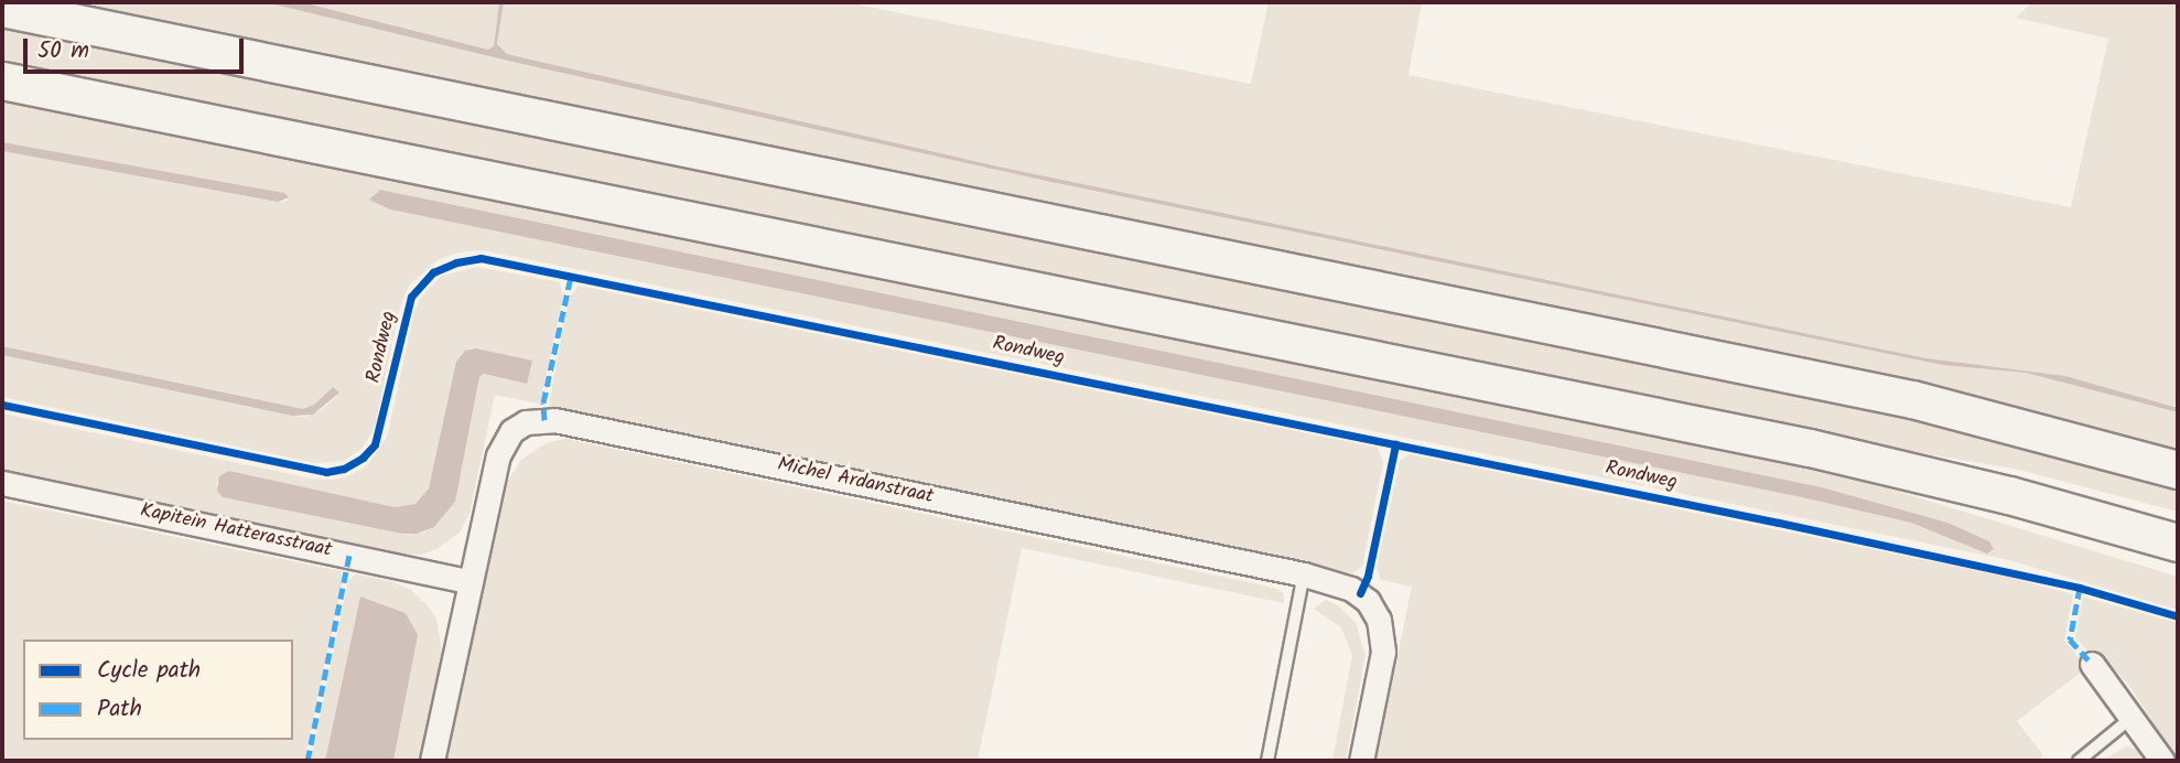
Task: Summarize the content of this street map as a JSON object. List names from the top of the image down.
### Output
{
  "streets": {
    "street": ["Michel Ardanstraat", "Kapitein Hatterasstraat"],
    "cycle path": ["Rondweg"]
  },
  "crossings": [
    ["Michel Ardanstraat", "Kapitein Hatterasstraat"]
  ],
  "legend": ["Cycle path", "Path"],
  "scale_bar": "50 m"
}
